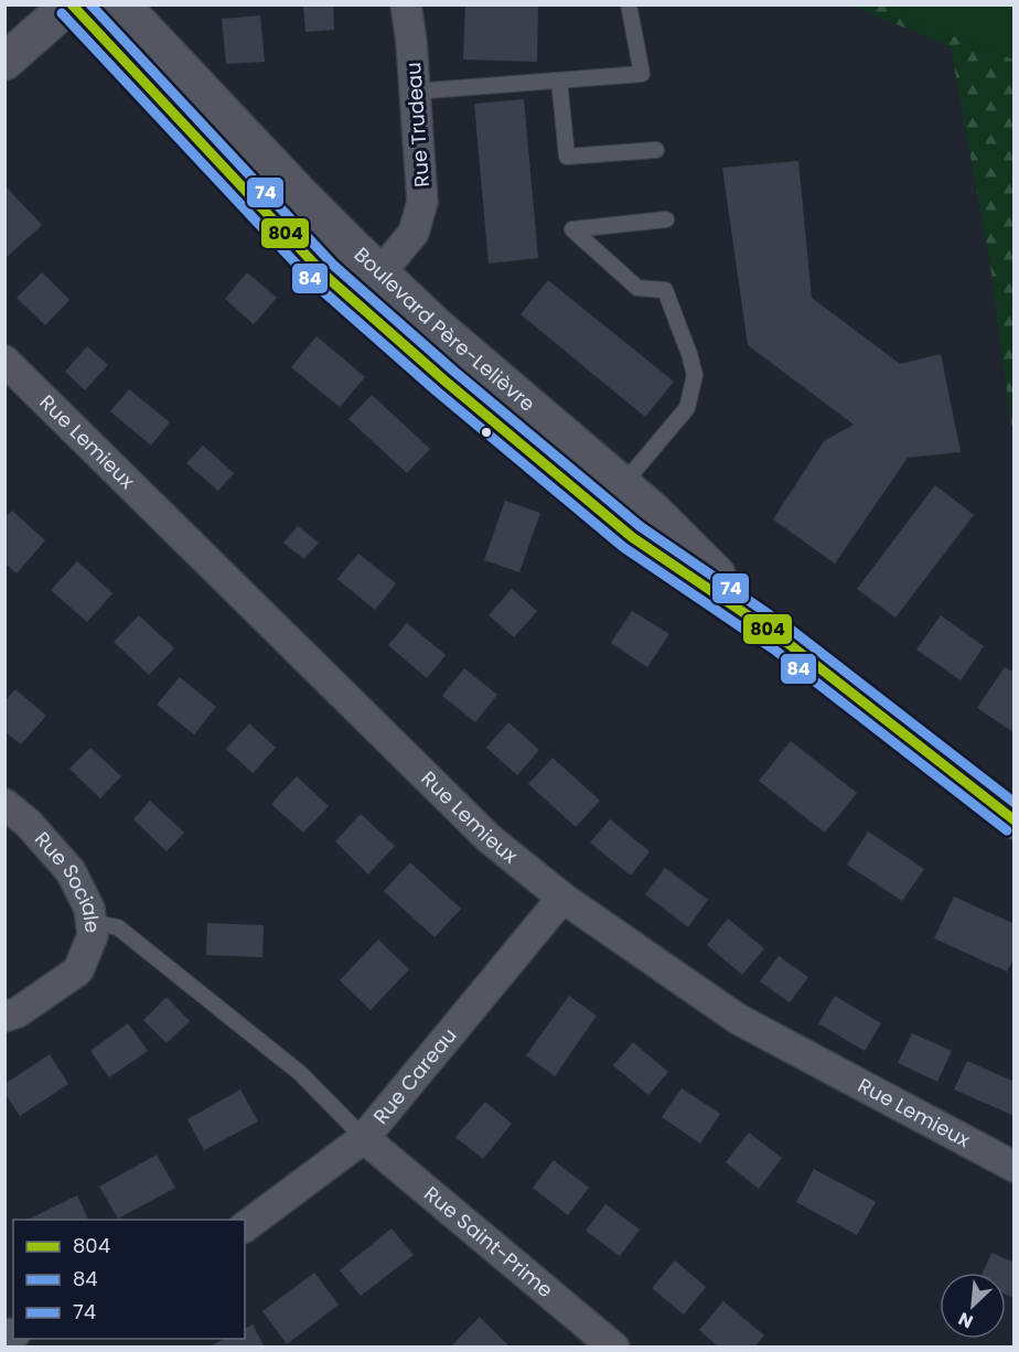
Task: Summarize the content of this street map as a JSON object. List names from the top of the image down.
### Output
{
  "streets": {
    "main road": ["Boulevard Père-Lelièvre"],
    "street": [
      "Rue Trudeau",
      "Rue Lemieux",
      "Rue Sociale",
      "Rue Careau",
      "Rue Saint-Prime"
    ]
  },
  "crossings": [
    ["Rue Trudeau", "Boulevard Père-Lelièvre"],
    ["Rue Lemieux", "Rue Careau"],
    ["Rue Careau", "Rue Saint-Prime"]
  ],
  "lines": ["transit line 804", "transit line 74", "transit line 84"],
  "legend": ["804", "84", "74"],
  "north": "bottom left"
}
